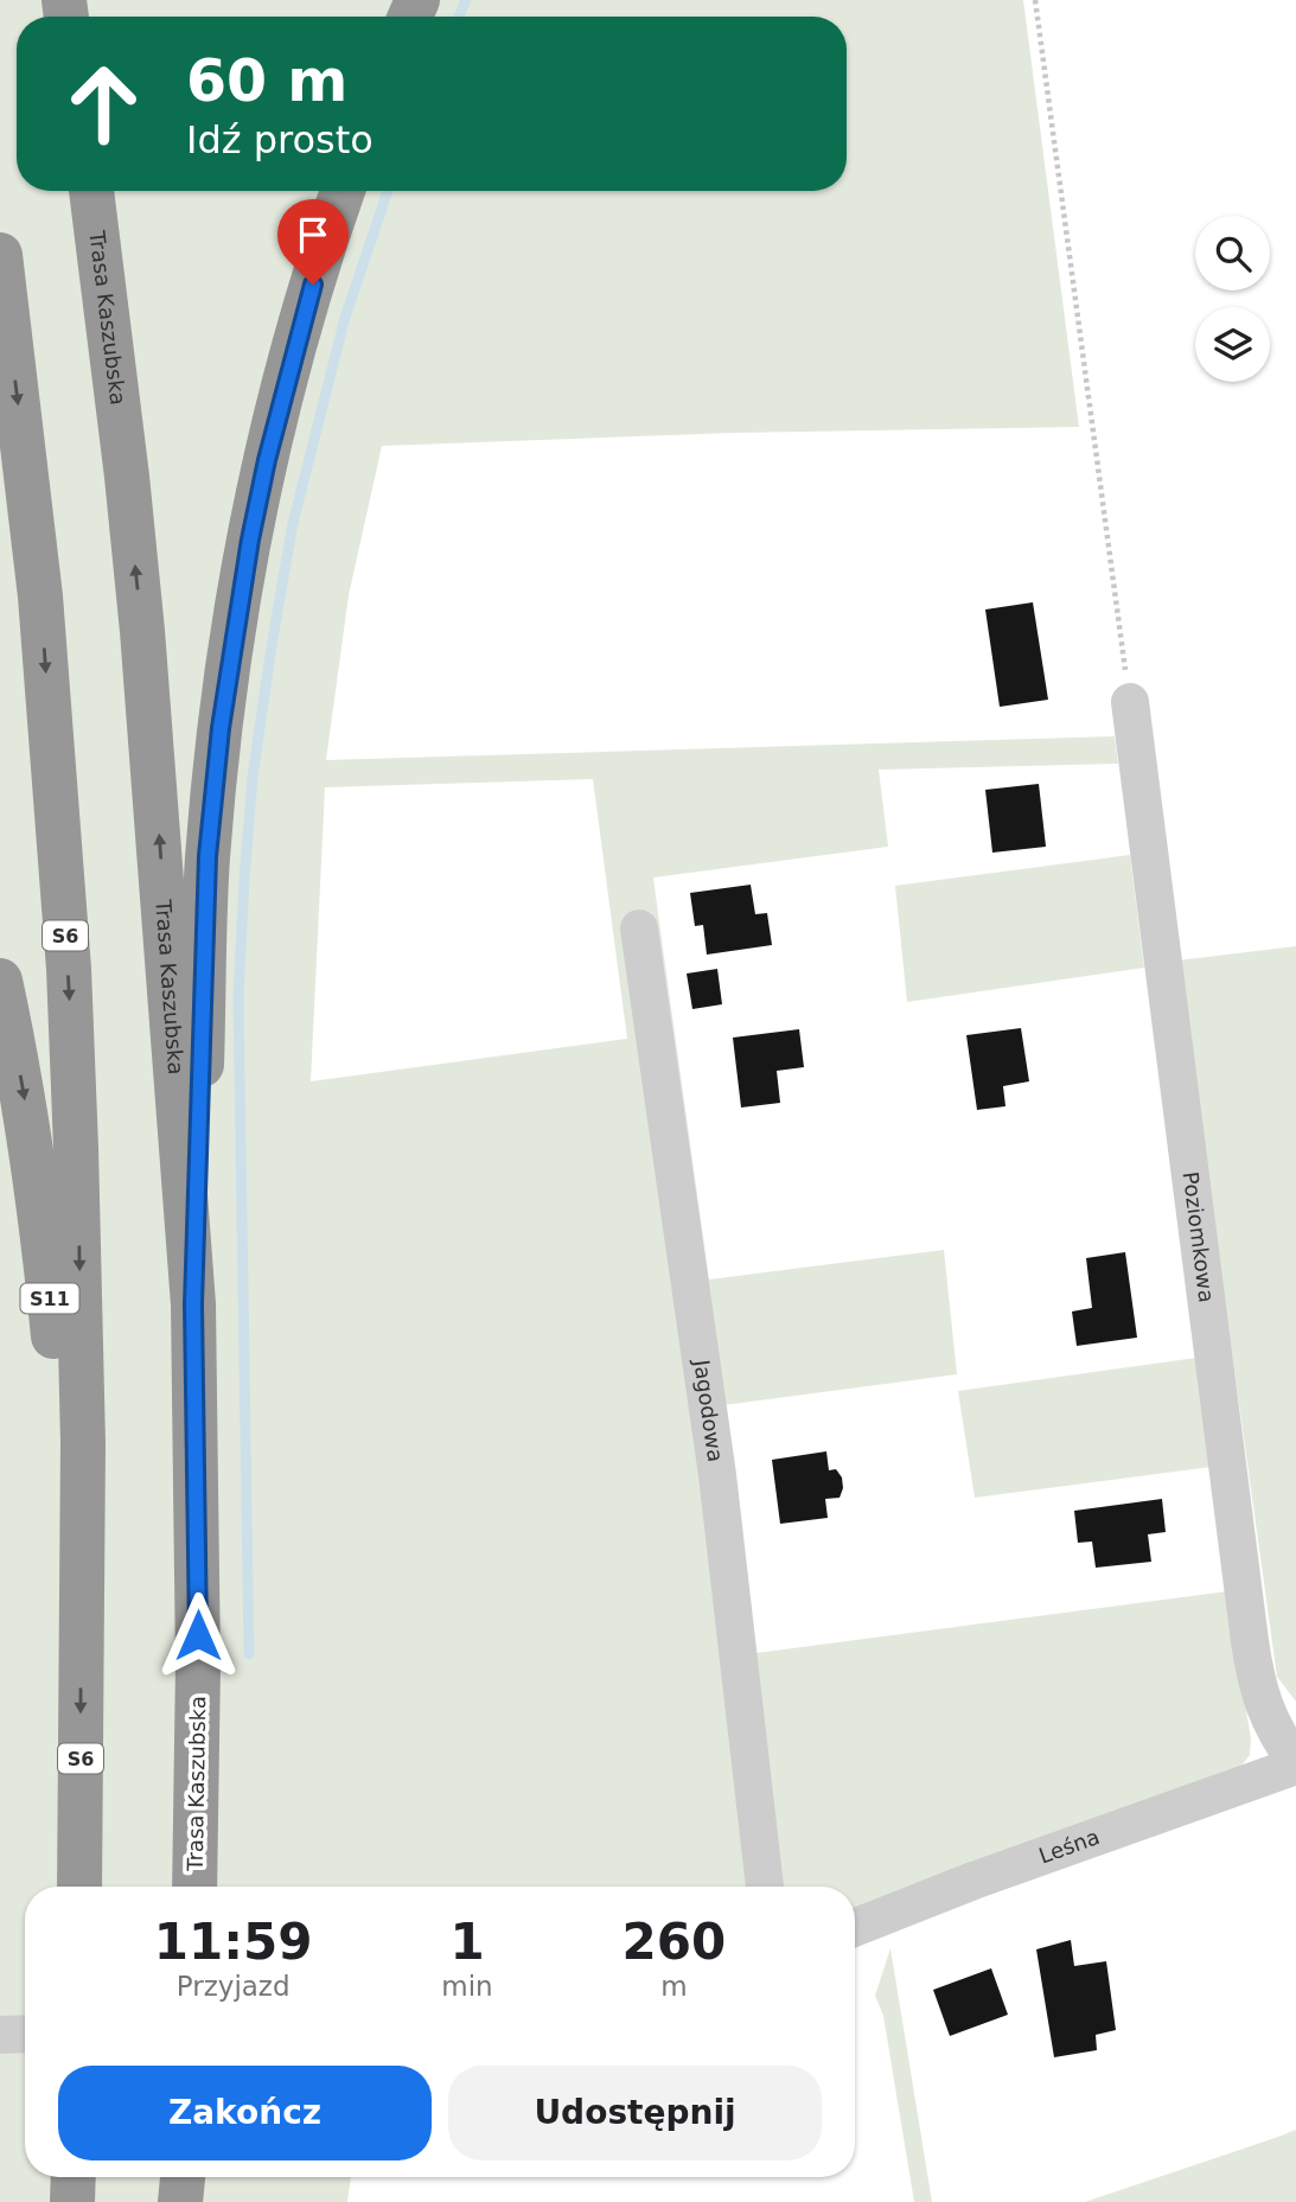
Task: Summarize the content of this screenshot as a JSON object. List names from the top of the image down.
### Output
{
  "streets": {
    "highway": ["Trasa Kaszubska", "S6", "S11"],
    "street": ["Poziomkowa", "Jagodowa", "Leśna"]
  },
  "crossings": [
    ["S6", "S11"],
    ["Poziomkowa", "Leśna"]
  ],
  "page": {
    "turn": ["60 m", "Idź prosto"],
    "eta": [
      "11:59",
      "Przyjazd",
      "1",
      "min",
      "260",
      "m"
    ],
    "buttons": ["Zakończ", "Udostępnij"]
  }
}
